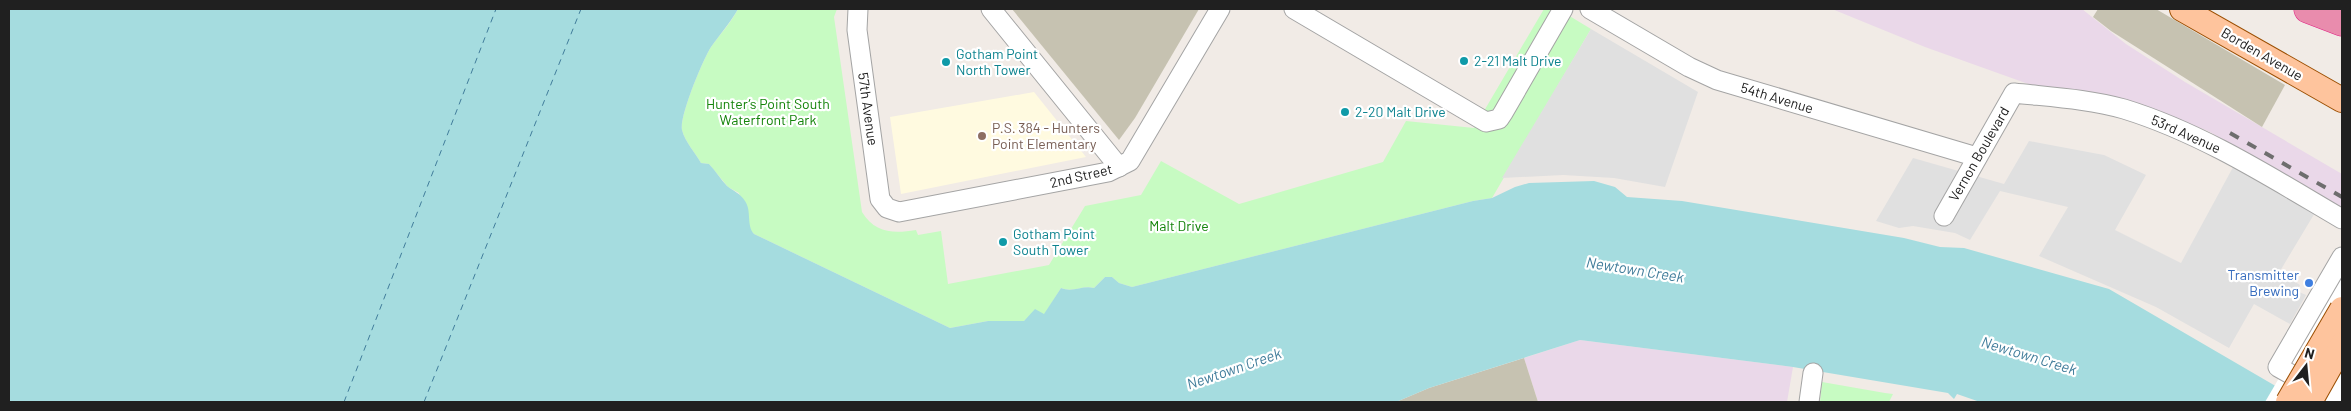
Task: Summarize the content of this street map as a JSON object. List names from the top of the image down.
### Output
{
  "streets": {
    "main road": ["Borden Avenue"],
    "street": [
      "54th Avenue",
      "57th Avenue",
      "53rd Avenue",
      "Vernon Boulevard",
      "2nd Street"
    ]
  },
  "crossings": [
    ["54th Avenue", "Vernon Boulevard"],
    ["57th Avenue", "2nd Street"],
    ["53rd Avenue", "Vernon Boulevard"]
  ],
  "water": ["Newtown Creek"],
  "parks": ["Hunter’s Point South Waterfront Park", "Malt Drive"],
  "places": [
    "2-21 Malt Drive",
    "Gotham Point North Tower",
    "2-20 Malt Drive",
    "P.S. 384 - Hunters Point Elementary",
    "Gotham Point South Tower",
    "Transmitter Brewing"
  ],
  "north": "top"
}
